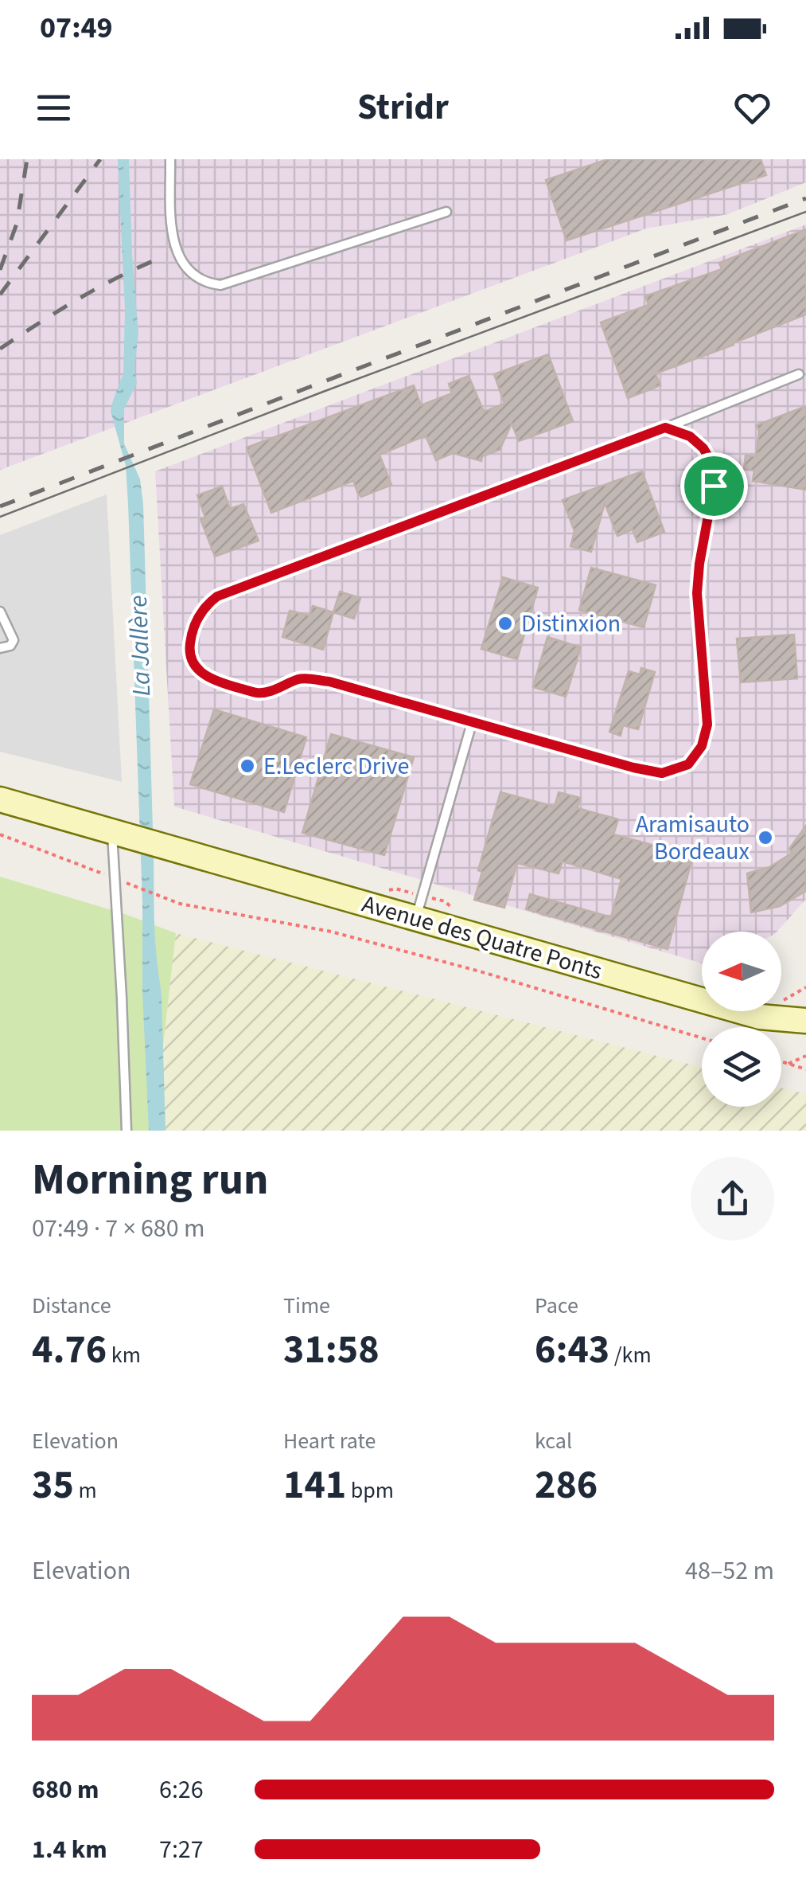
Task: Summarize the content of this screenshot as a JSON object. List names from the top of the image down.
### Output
{
  "streets": {
    "main road": ["Avenue des Quatre Ponts"]
  },
  "water": ["La Jallère"],
  "places": ["Distinxion", "E.Leclerc Drive", "Aramisauto Bordeaux"],
  "north": "left",
  "page": {
    "status": "07:49",
    "header": "Stridr",
    "heading": ["Morning run", "07:49 · 7 × 680 m"],
    "stats": [
      ["Distance", "4.76 km"],
      ["Time", "31:58"],
      ["Pace", "6:43 /km"],
      ["Elevation", "35 m"],
      ["Heart rate", "141 bpm"],
      ["kcal", "286"]
    ],
    "chart": ["Elevation", "48–52 m"],
    "list": [
      {
        "name": "680 m",
        "note": "6:26"
      },
      {
        "name": "1.4 km",
        "note": "7:27"
      }
    ]
  }
}
